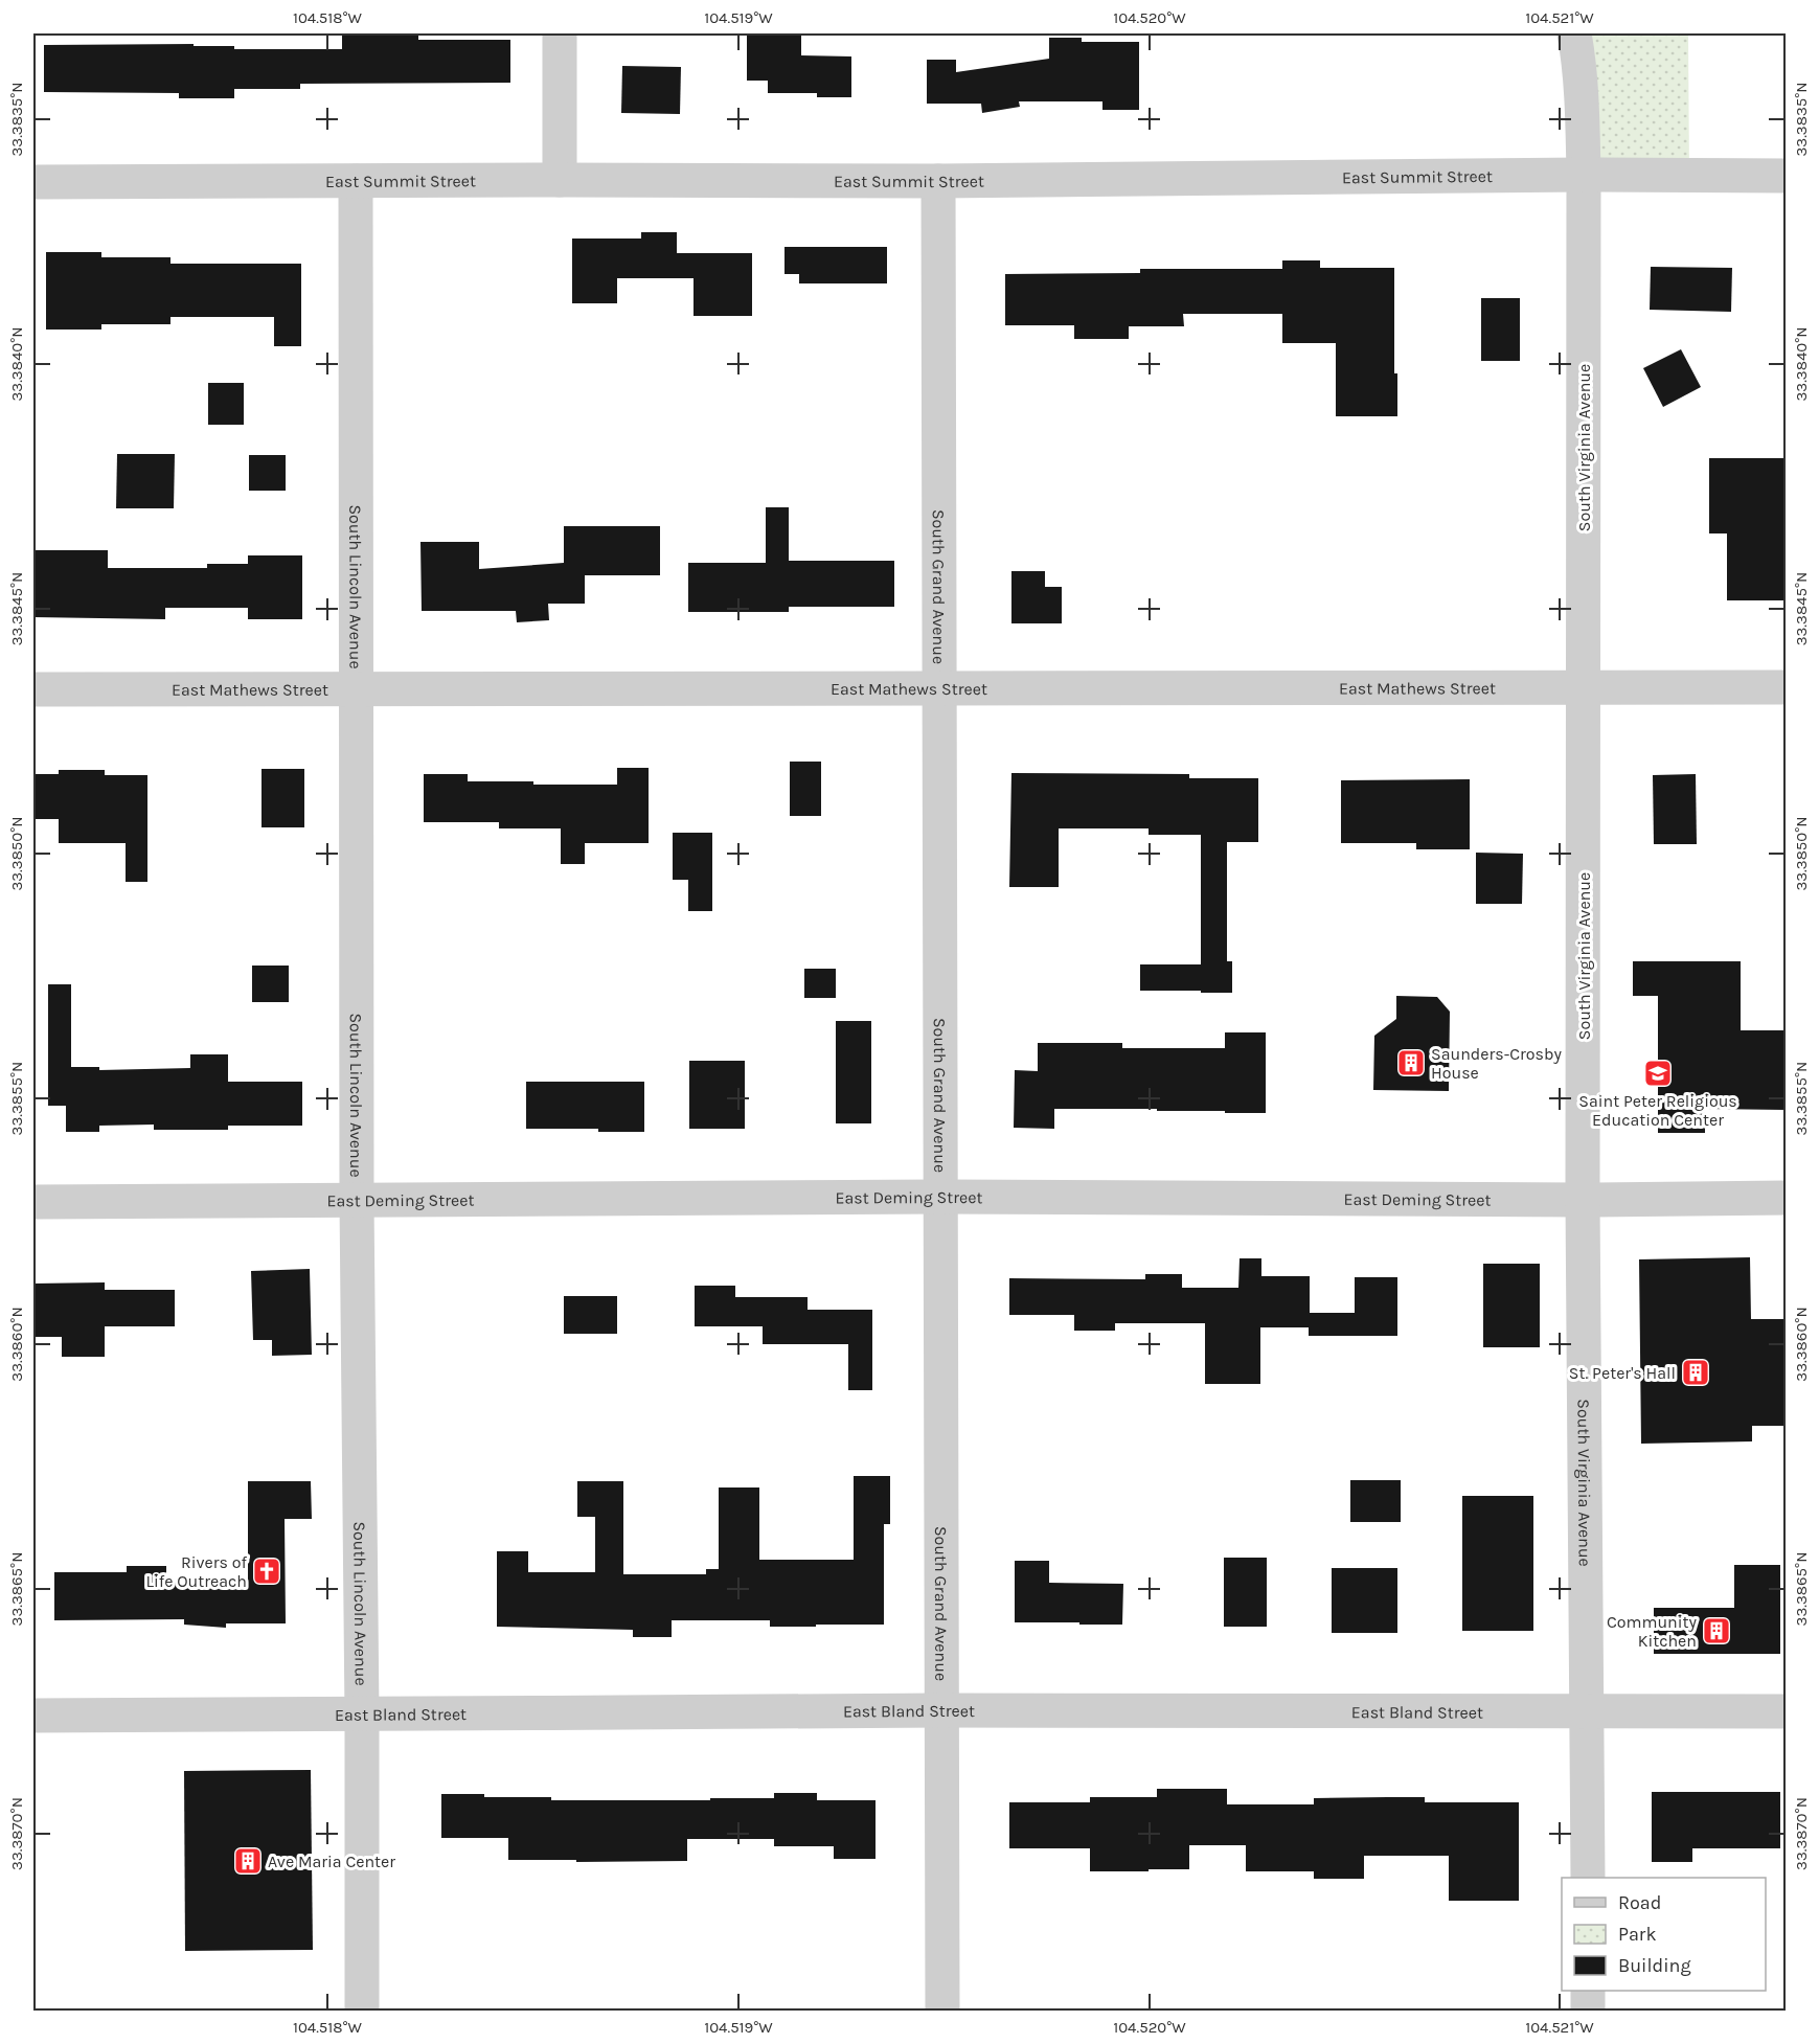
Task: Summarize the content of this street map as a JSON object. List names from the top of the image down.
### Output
{
  "streets": {
    "street": [
      "East Summit Street",
      "South Virginia Avenue",
      "South Lincoln Avenue",
      "South Grand Avenue",
      "East Mathews Street",
      "East Deming Street",
      "East Bland Street"
    ]
  },
  "crossings": [
    ["East Summit Street", "South Virginia Avenue"],
    ["East Summit Street", "South Lincoln Avenue"],
    ["East Summit Street", "South Grand Avenue"],
    ["South Virginia Avenue", "East Mathews Street"],
    ["South Virginia Avenue", "East Deming Street"],
    ["South Virginia Avenue", "East Bland Street"],
    ["South Lincoln Avenue", "East Mathews Street"],
    ["South Lincoln Avenue", "East Deming Street"],
    ["South Lincoln Avenue", "East Bland Street"],
    ["South Grand Avenue", "East Mathews Street"],
    ["South Grand Avenue", "East Deming Street"],
    ["South Grand Avenue", "East Bland Street"]
  ],
  "places": {
    "building": [
      "Saunders-Crosby House",
      "St. Peter's Hall",
      "Community Kitchen",
      "Ave Maria Center"
    ],
    "school or university": ["Saint Peter Religious Education Center"],
    "church": ["Rivers of Life Outreach"]
  },
  "legend": ["Road", "Park", "Building"],
  "coordinates": [
    "104.518°W",
    "104.519°W",
    "104.520°W",
    "104.521°W",
    "33.3835°N",
    "33.3840°N",
    "33.3845°N",
    "33.3850°N",
    "33.3855°N",
    "33.3860°N",
    "33.3865°N",
    "33.3870°N"
  ]
}
